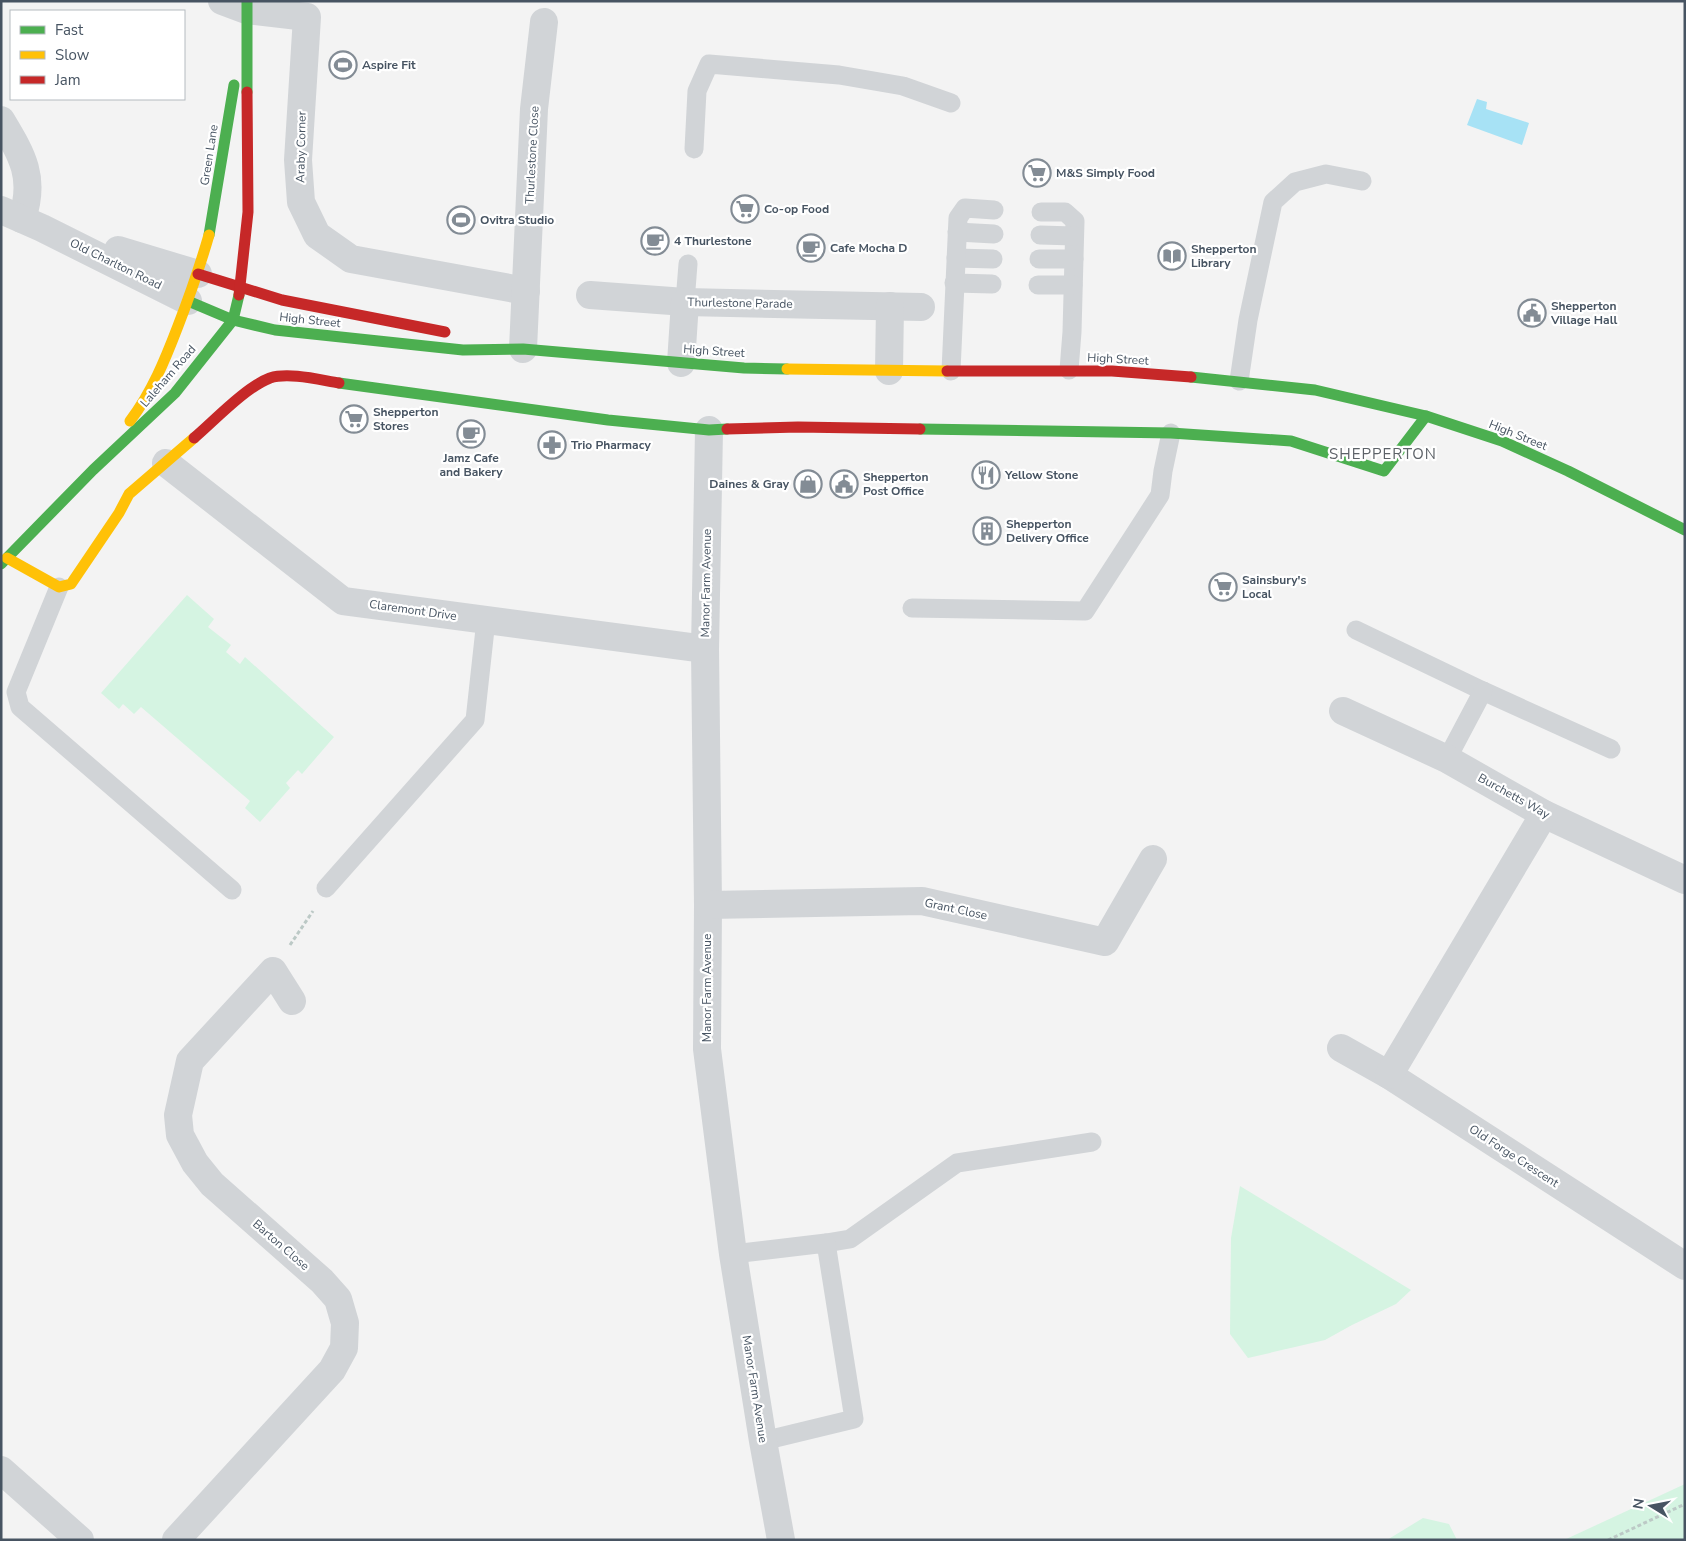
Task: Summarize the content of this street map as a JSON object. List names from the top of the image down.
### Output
{
  "streets": {
    "main road": ["Green Lane", "High Street", "Laleham Road"],
    "street": [
      "Araby Corner",
      "Thurlestone Close",
      "Old Charlton Road",
      "Thurlestone Parade",
      "Manor Farm Avenue",
      "Claremont Drive",
      "Burchetts Way",
      "Grant Close",
      "Old Forge Crescent",
      "Barton Close"
    ]
  },
  "crossings": [
    ["Araby Corner", "Green Lane"],
    ["Araby Corner", "Thurlestone Close"],
    ["Green Lane", "Old Charlton Road"],
    ["Green Lane", "High Street"],
    ["Green Lane", "Laleham Road"],
    ["Thurlestone Close", "High Street"],
    ["Old Charlton Road", "High Street"],
    ["Old Charlton Road", "Laleham Road"],
    ["High Street", "Laleham Road"],
    ["Manor Farm Avenue", "Claremont Drive"],
    ["Manor Farm Avenue", "Grant Close"]
  ],
  "districts": ["SHEPPERTON"],
  "places": {
    "sports": ["Aspire Fit", "Ovitra Studio"],
    "supermarket": [
      "M&S Simply Food",
      "Co-op Food",
      "Shepperton Stores",
      "Sainsbury's Local"
    ],
    "cafe": ["4 Thurlestone", "Cafe Mocha D", "Jamz Cafe and Bakery"],
    "library": ["Shepperton Library"],
    "public building": ["Shepperton Village Hall", "Shepperton Post Office"],
    "pharmacy": ["Trio Pharmacy"],
    "restaurant": ["Yellow Stone"],
    "shop": ["Daines & Gray"],
    "building": ["Shepperton Delivery Office"]
  },
  "legend": ["Fast", "Slow", "Jam"],
  "north": "left"
}
